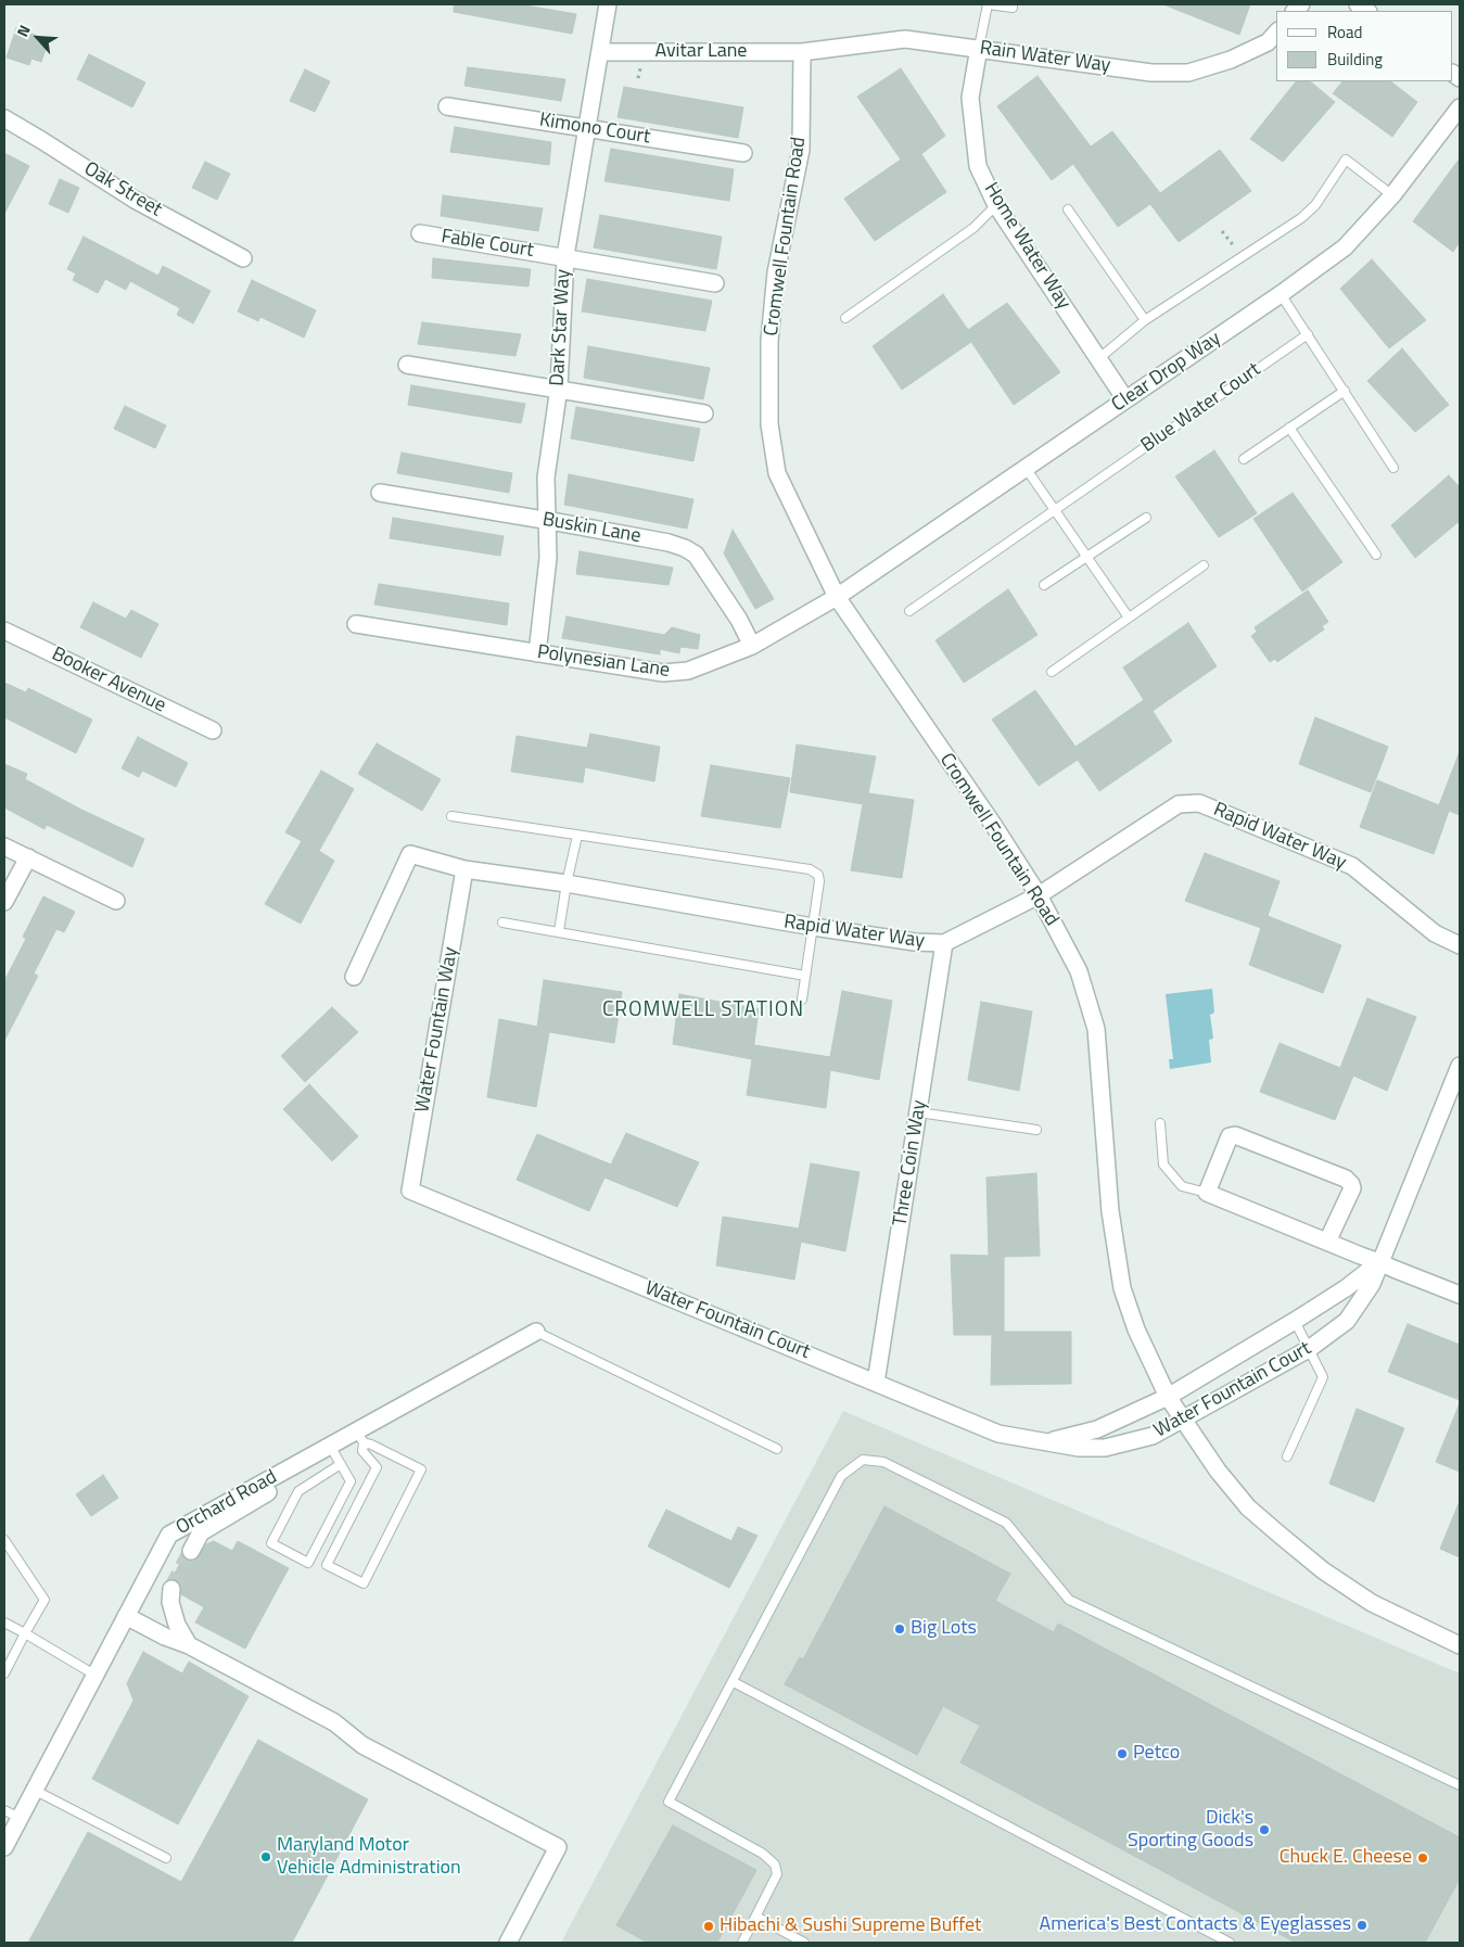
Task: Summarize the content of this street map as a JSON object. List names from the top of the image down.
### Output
{
  "streets": {
    "street": [
      "Avitar Lane",
      "Rain Water Way",
      "Kimono Court",
      "Oak Street",
      "Cromwell Fountain Road",
      "Fable Court",
      "Home Water Way",
      "Dark Star Way",
      "Clear Drop Way",
      "Buskin Lane",
      "Polynesian Lane",
      "Booker Avenue",
      "Rapid Water Way",
      "Water Fountain Way",
      "Three Coin Way",
      "Water Fountain Court",
      "Orchard Road"
    ],
    "lane": ["Blue Water Court"]
  },
  "crossings": [
    ["Avitar Lane", "Rain Water Way"],
    ["Avitar Lane", "Cromwell Fountain Road"],
    ["Avitar Lane", "Dark Star Way"],
    ["Rain Water Way", "Cromwell Fountain Road"],
    ["Rain Water Way", "Home Water Way"],
    ["Kimono Court", "Dark Star Way"],
    ["Cromwell Fountain Road", "Clear Drop Way"],
    ["Cromwell Fountain Road", "Polynesian Lane"],
    ["Cromwell Fountain Road", "Rapid Water Way"],
    ["Cromwell Fountain Road", "Water Fountain Court"],
    ["Fable Court", "Dark Star Way"],
    ["Home Water Way", "Clear Drop Way"],
    ["Dark Star Way", "Buskin Lane"],
    ["Dark Star Way", "Polynesian Lane"],
    ["Clear Drop Way", "Polynesian Lane"],
    ["Buskin Lane", "Polynesian Lane"],
    ["Rapid Water Way", "Water Fountain Way"],
    ["Rapid Water Way", "Three Coin Way"],
    ["Water Fountain Way", "Water Fountain Court"],
    ["Three Coin Way", "Water Fountain Court"]
  ],
  "districts": ["CROMWELL STATION"],
  "places": [
    "Big Lots",
    "Petco",
    "Dick's Sporting Goods",
    "Maryland Motor Vehicle Administration",
    "Chuck E. Cheese",
    "America's Best Contacts & Eyeglasses",
    "Hibachi & Sushi Supreme Buffet"
  ],
  "legend": ["Road", "Building"],
  "north": "top left"
}
